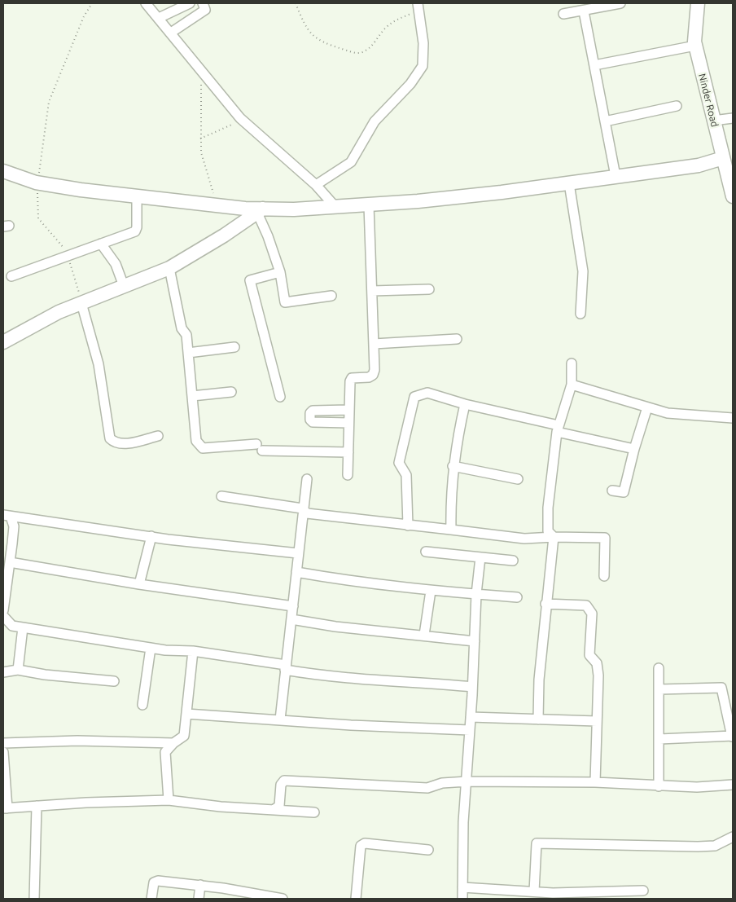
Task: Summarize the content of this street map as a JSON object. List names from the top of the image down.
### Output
{
  "streets": {
    "street": ["Ninder Road"]
  }
}
